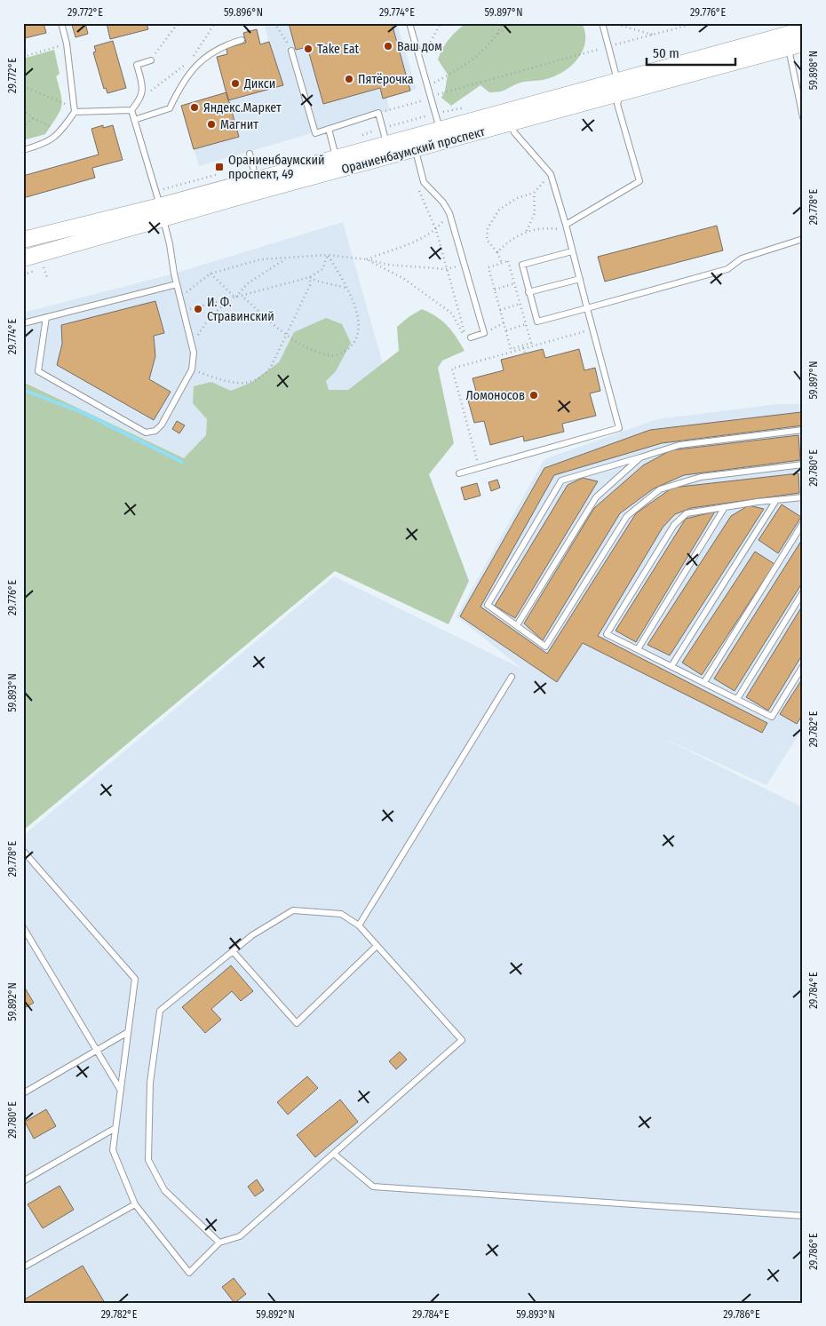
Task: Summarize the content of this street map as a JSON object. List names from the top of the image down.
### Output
{
  "streets": {
    "main road": ["Ораниенбаумский проспект"]
  },
  "places": {
    "other": [
      "Ваш дом",
      "Take Eat",
      "Пятёрочка",
      "Дикси",
      "Яндекс.Маркет",
      "Магнит",
      "И. Ф. Стравинский",
      "Ломоносов"
    ],
    "transit": ["Ораниенбаумский проспект, 49"]
  },
  "scale_bar": "50 m",
  "coordinates": [
    "29.772°E",
    "59.896°N",
    "29.774°E",
    "59.897°N",
    "29.776°E",
    "59.898°N",
    "29.778°E",
    "29.780°E",
    "59.893°N",
    "29.782°E",
    "29.784°E",
    "59.892°N",
    "29.786°E"
  ]
}
